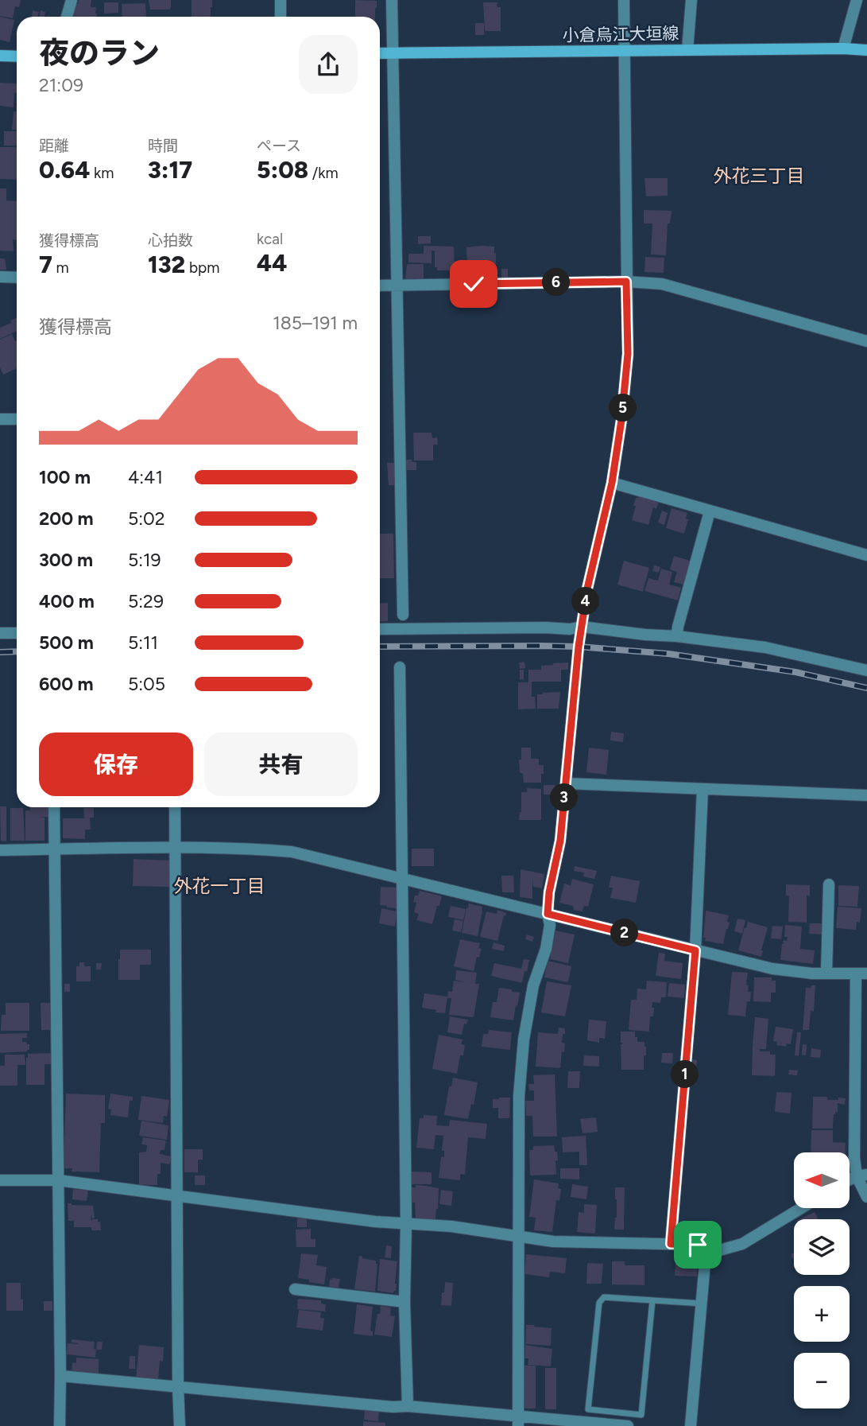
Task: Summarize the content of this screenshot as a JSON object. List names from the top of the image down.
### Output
{
  "streets": {
    "main road": ["小倉烏江大垣線"]
  },
  "districts": ["外花三丁目", "外花一丁目"],
  "north": "left",
  "page": {
    "heading": ["夜のラン", "21:09"],
    "stats": [
      ["距離", "0.64 km"],
      ["時間", "3:17"],
      ["ペース", "5:08 /km"],
      ["獲得標高", "7 m"],
      ["心拍数", "132 bpm"],
      ["kcal", "44"]
    ],
    "pins": [
      "6",
      "5",
      "4",
      "3",
      "2",
      "1"
    ],
    "chart": ["獲得標高", "185–191 m"],
    "list": [
      {
        "name": "100 m",
        "note": "4:41"
      },
      {
        "name": "200 m",
        "note": "5:02"
      },
      {
        "name": "300 m",
        "note": "5:19"
      },
      {
        "name": "400 m",
        "note": "5:29"
      },
      {
        "name": "500 m",
        "note": "5:11"
      },
      {
        "name": "600 m",
        "note": "5:05"
      }
    ],
    "buttons": ["保存", "共有"],
    "map_buttons": ["+", "−"]
  }
}
